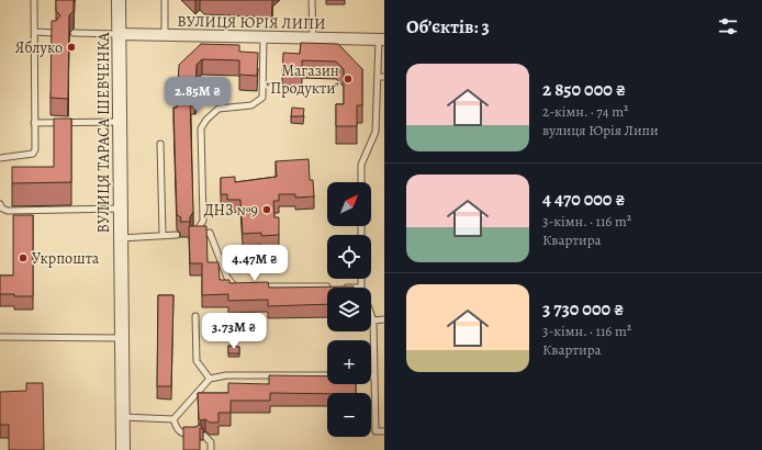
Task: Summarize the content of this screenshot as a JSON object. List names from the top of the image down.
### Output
{
  "streets": {
    "street": ["ВУЛИЦЯ ЮРІЯ ЛИПИ", "ВУЛИЦЯ ТАРАСА ШЕВЧЕНКА"]
  },
  "crossings": [
    ["ВУЛИЦЯ ЮРІЯ ЛИПИ", "ВУЛИЦЯ ТАРАСА ШЕВЧЕНКА"]
  ],
  "places": [
    "Яблуко",
    "Магазин \"Продукти\"",
    "ДНЗ №9",
    "Укрпошта"
  ],
  "north": "top right",
  "page": {
    "heading": "Об’єктів: 3",
    "list": [
      {
        "name": "2 850 000 ₴",
        "note": "2-кімн. · 74 m² · вулиця Юрія Липи"
      },
      {
        "name": "4 470 000 ₴",
        "note": "3-кімн. · 116 m² · Квартира"
      },
      {
        "name": "3 730 000 ₴",
        "note": "3-кімн. · 116 m² · Квартира"
      }
    ],
    "price": ["2.85M ₴", "4.47M ₴", "3.73M ₴"],
    "map_buttons": ["+", "−"]
  }
}
